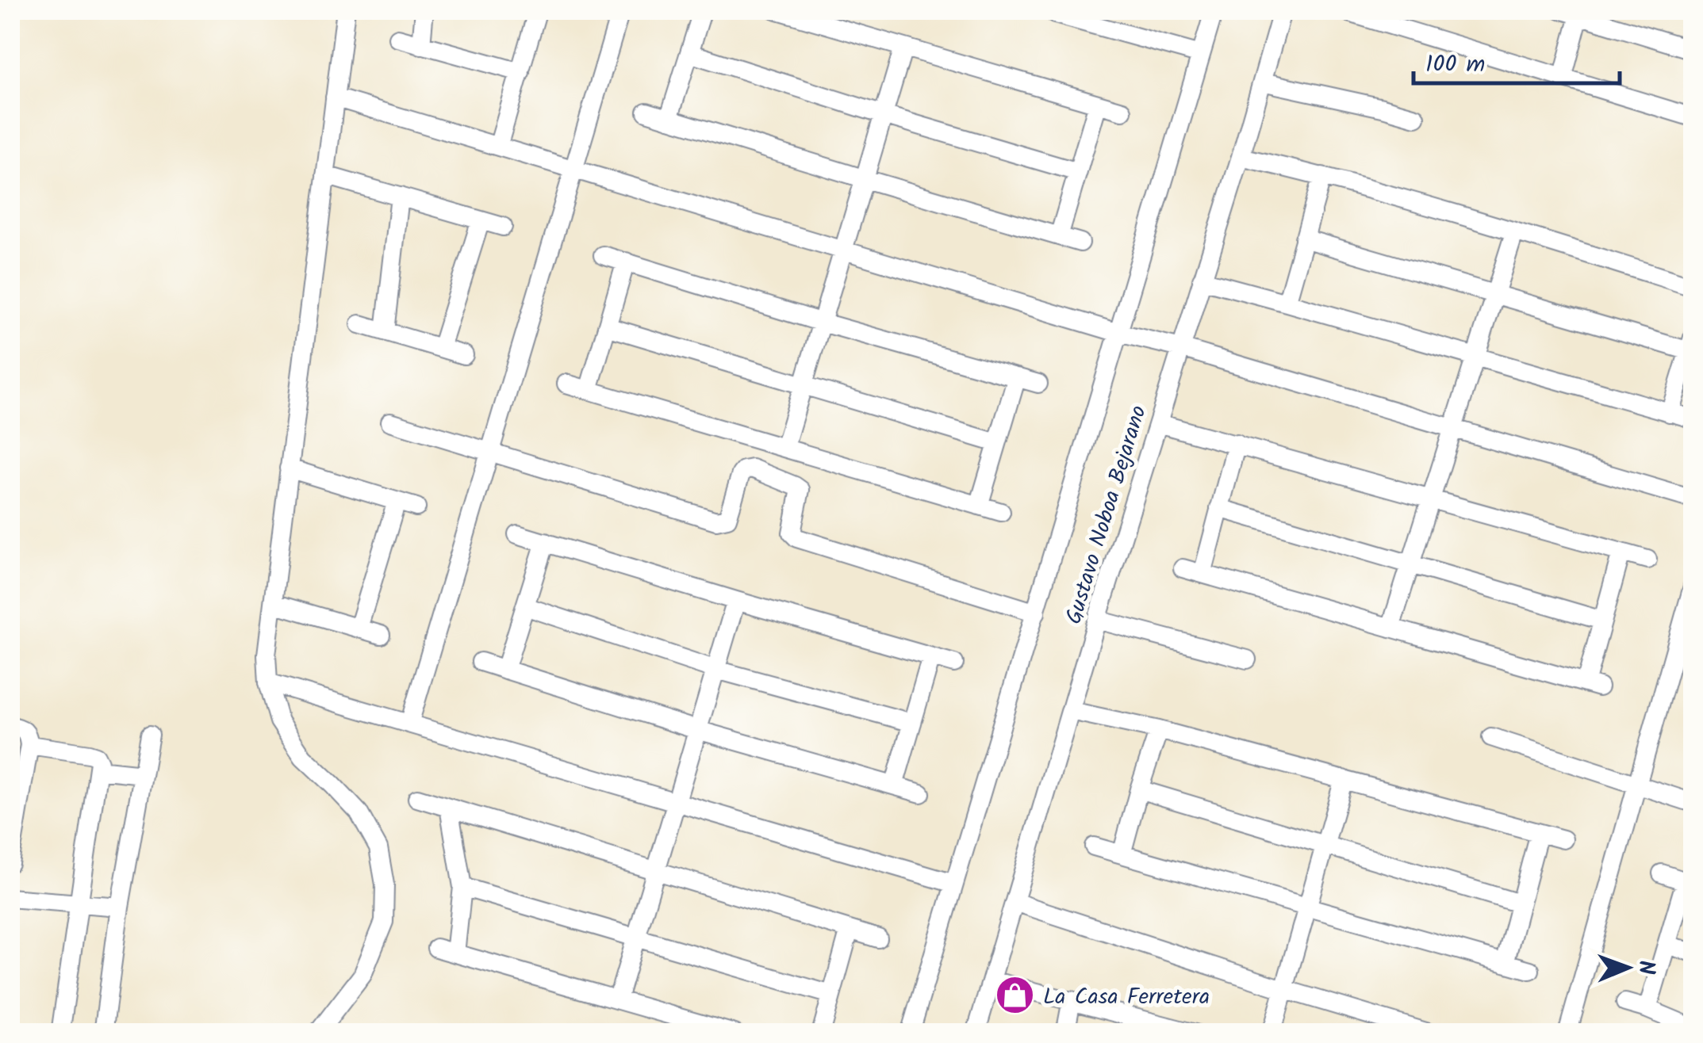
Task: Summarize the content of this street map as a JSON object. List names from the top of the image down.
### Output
{
  "streets": {
    "street": ["Gustavo Noboa Bejarano"]
  },
  "places": {
    "shop": ["La Casa Ferretera"]
  },
  "scale_bar": "100 m",
  "north": "right"
}
